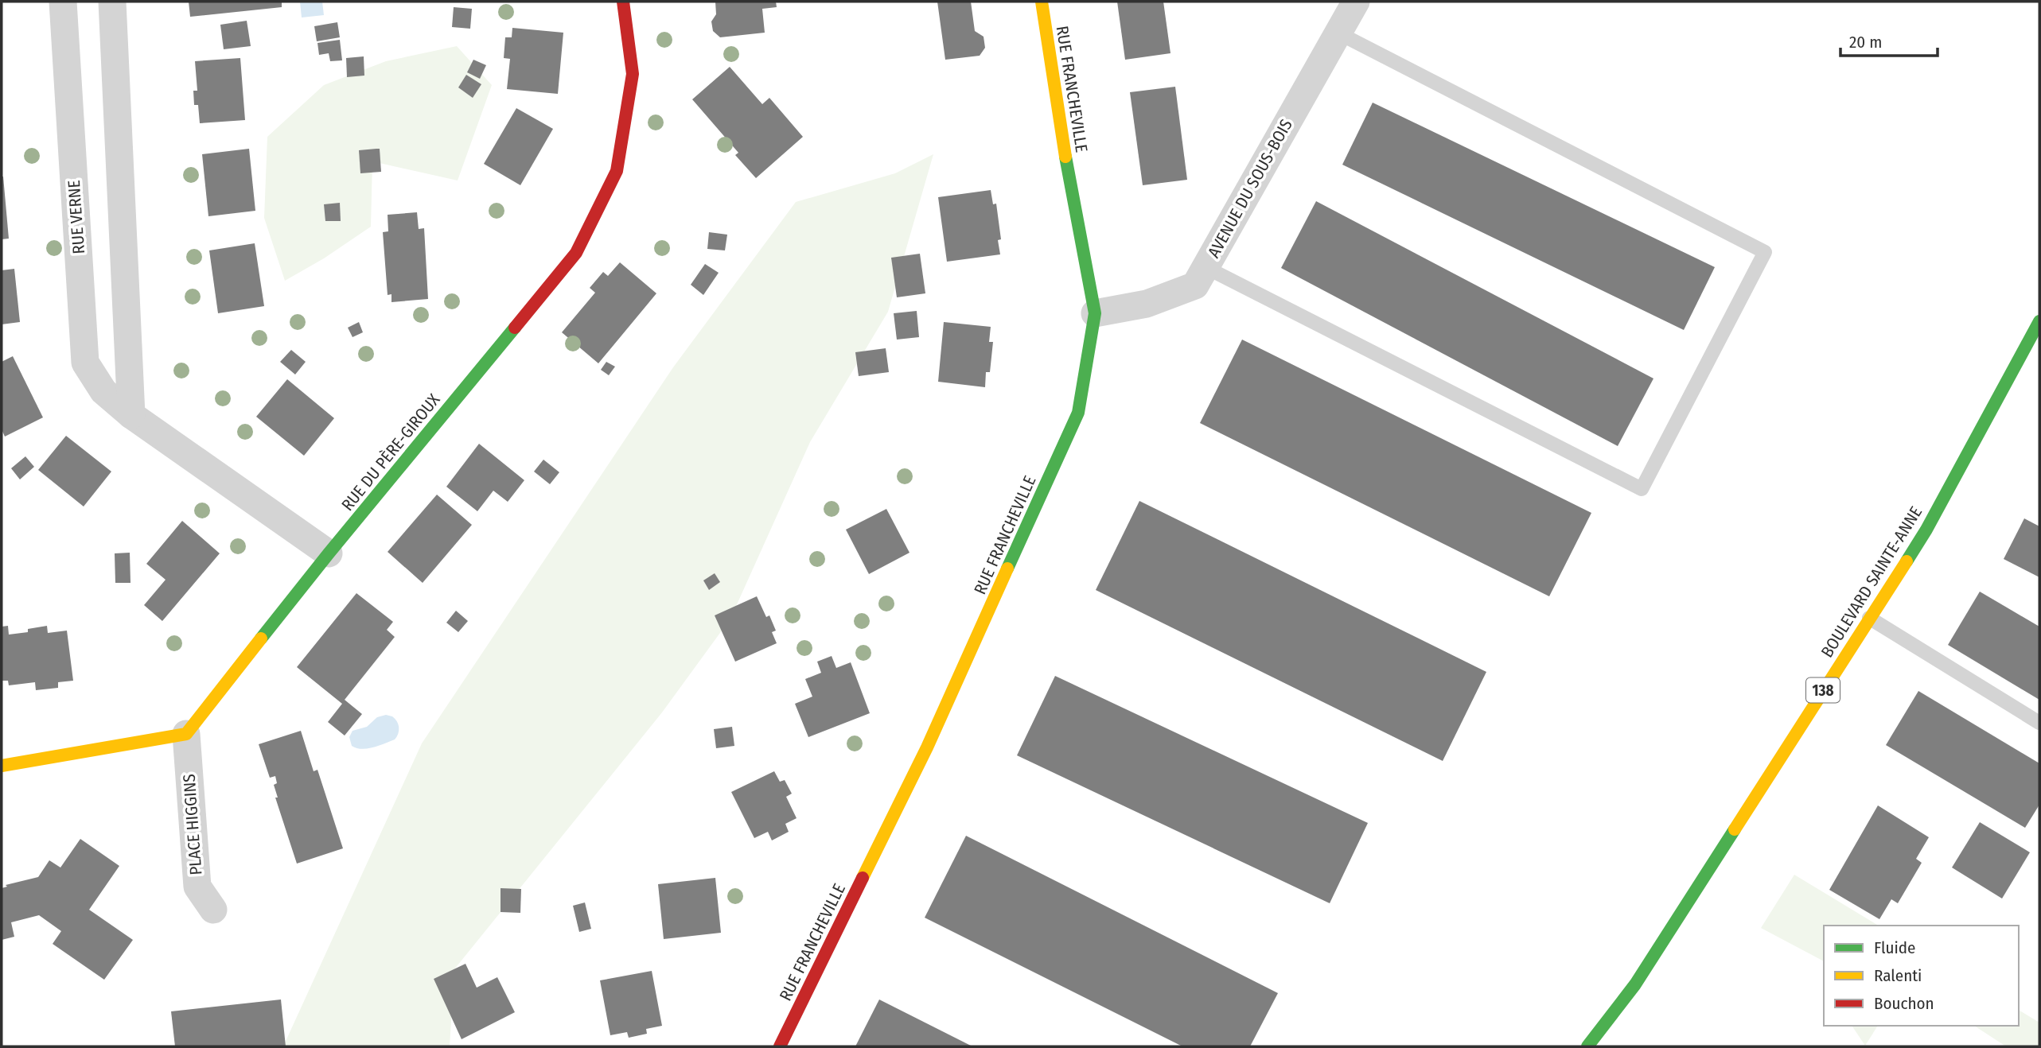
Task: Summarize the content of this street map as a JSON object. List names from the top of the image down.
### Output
{
  "streets": {
    "street": [
      "RUE FRANCHEVILLE",
      "AVENUE DU SOUS-BOIS",
      "RUE VERNE",
      "RUE DU PÈRE-GIROUX",
      "BOULEVARD SAINTE-ANNE",
      "138",
      "PLACE HIGGINS"
    ]
  },
  "crossings": [
    ["RUE FRANCHEVILLE", "AVENUE DU SOUS-BOIS"],
    ["RUE VERNE", "RUE DU PÈRE-GIROUX"],
    ["RUE DU PÈRE-GIROUX", "PLACE HIGGINS"]
  ],
  "legend": ["Fluide", "Ralenti", "Bouchon"],
  "scale_bar": "20 m"
}
